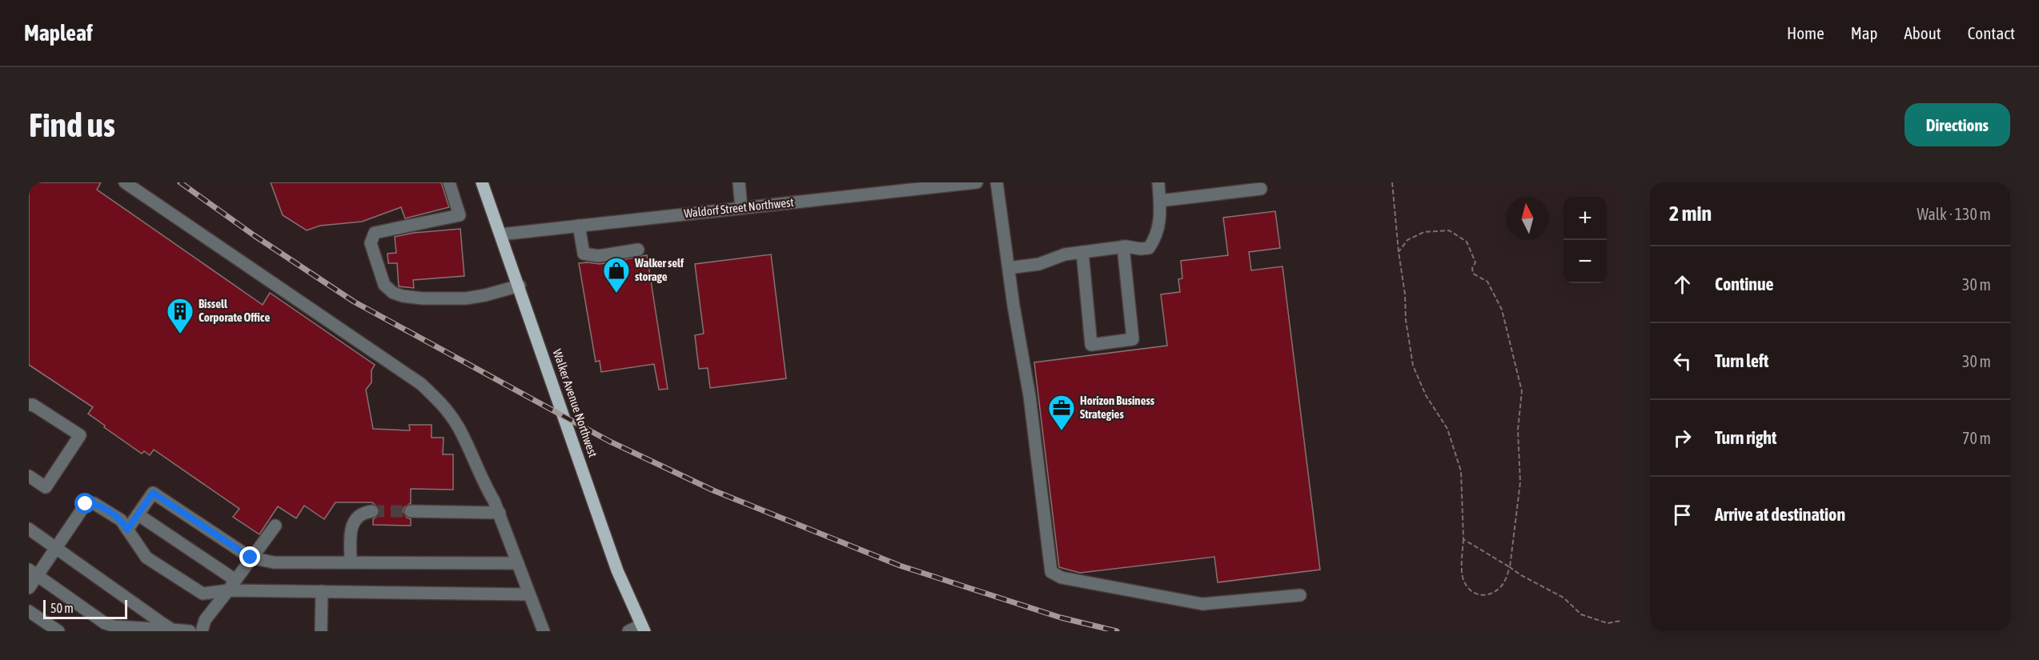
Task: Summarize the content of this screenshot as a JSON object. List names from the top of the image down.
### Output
{
  "streets": {
    "main road": ["Walker Avenue Northwest"],
    "street": ["Waldorf Street Northwest"]
  },
  "crossings": [
    ["Waldorf Street Northwest", "Walker Avenue Northwest"]
  ],
  "places": {
    "shop": ["Walker self storage"],
    "building": ["Bissell Corporate Office"],
    "office": ["Horizon Business Strategies"]
  },
  "scale_bar": "50 m",
  "north": "top",
  "page": {
    "header": "Mapleaf",
    "nav": [
      "Home",
      "Map",
      "About",
      "Contact"
    ],
    "buttons": "Directions",
    "title": "Find us",
    "heading": ["2 min", "Walk · 130 m"],
    "map_buttons": ["+", "−"],
    "list": [
      ["Continue", "30 m"],
      ["Turn left", "30 m"],
      ["Turn right", "70 m"],
      "Arrive at destination"
    ],
    "scale": "50 m"
  }
}
